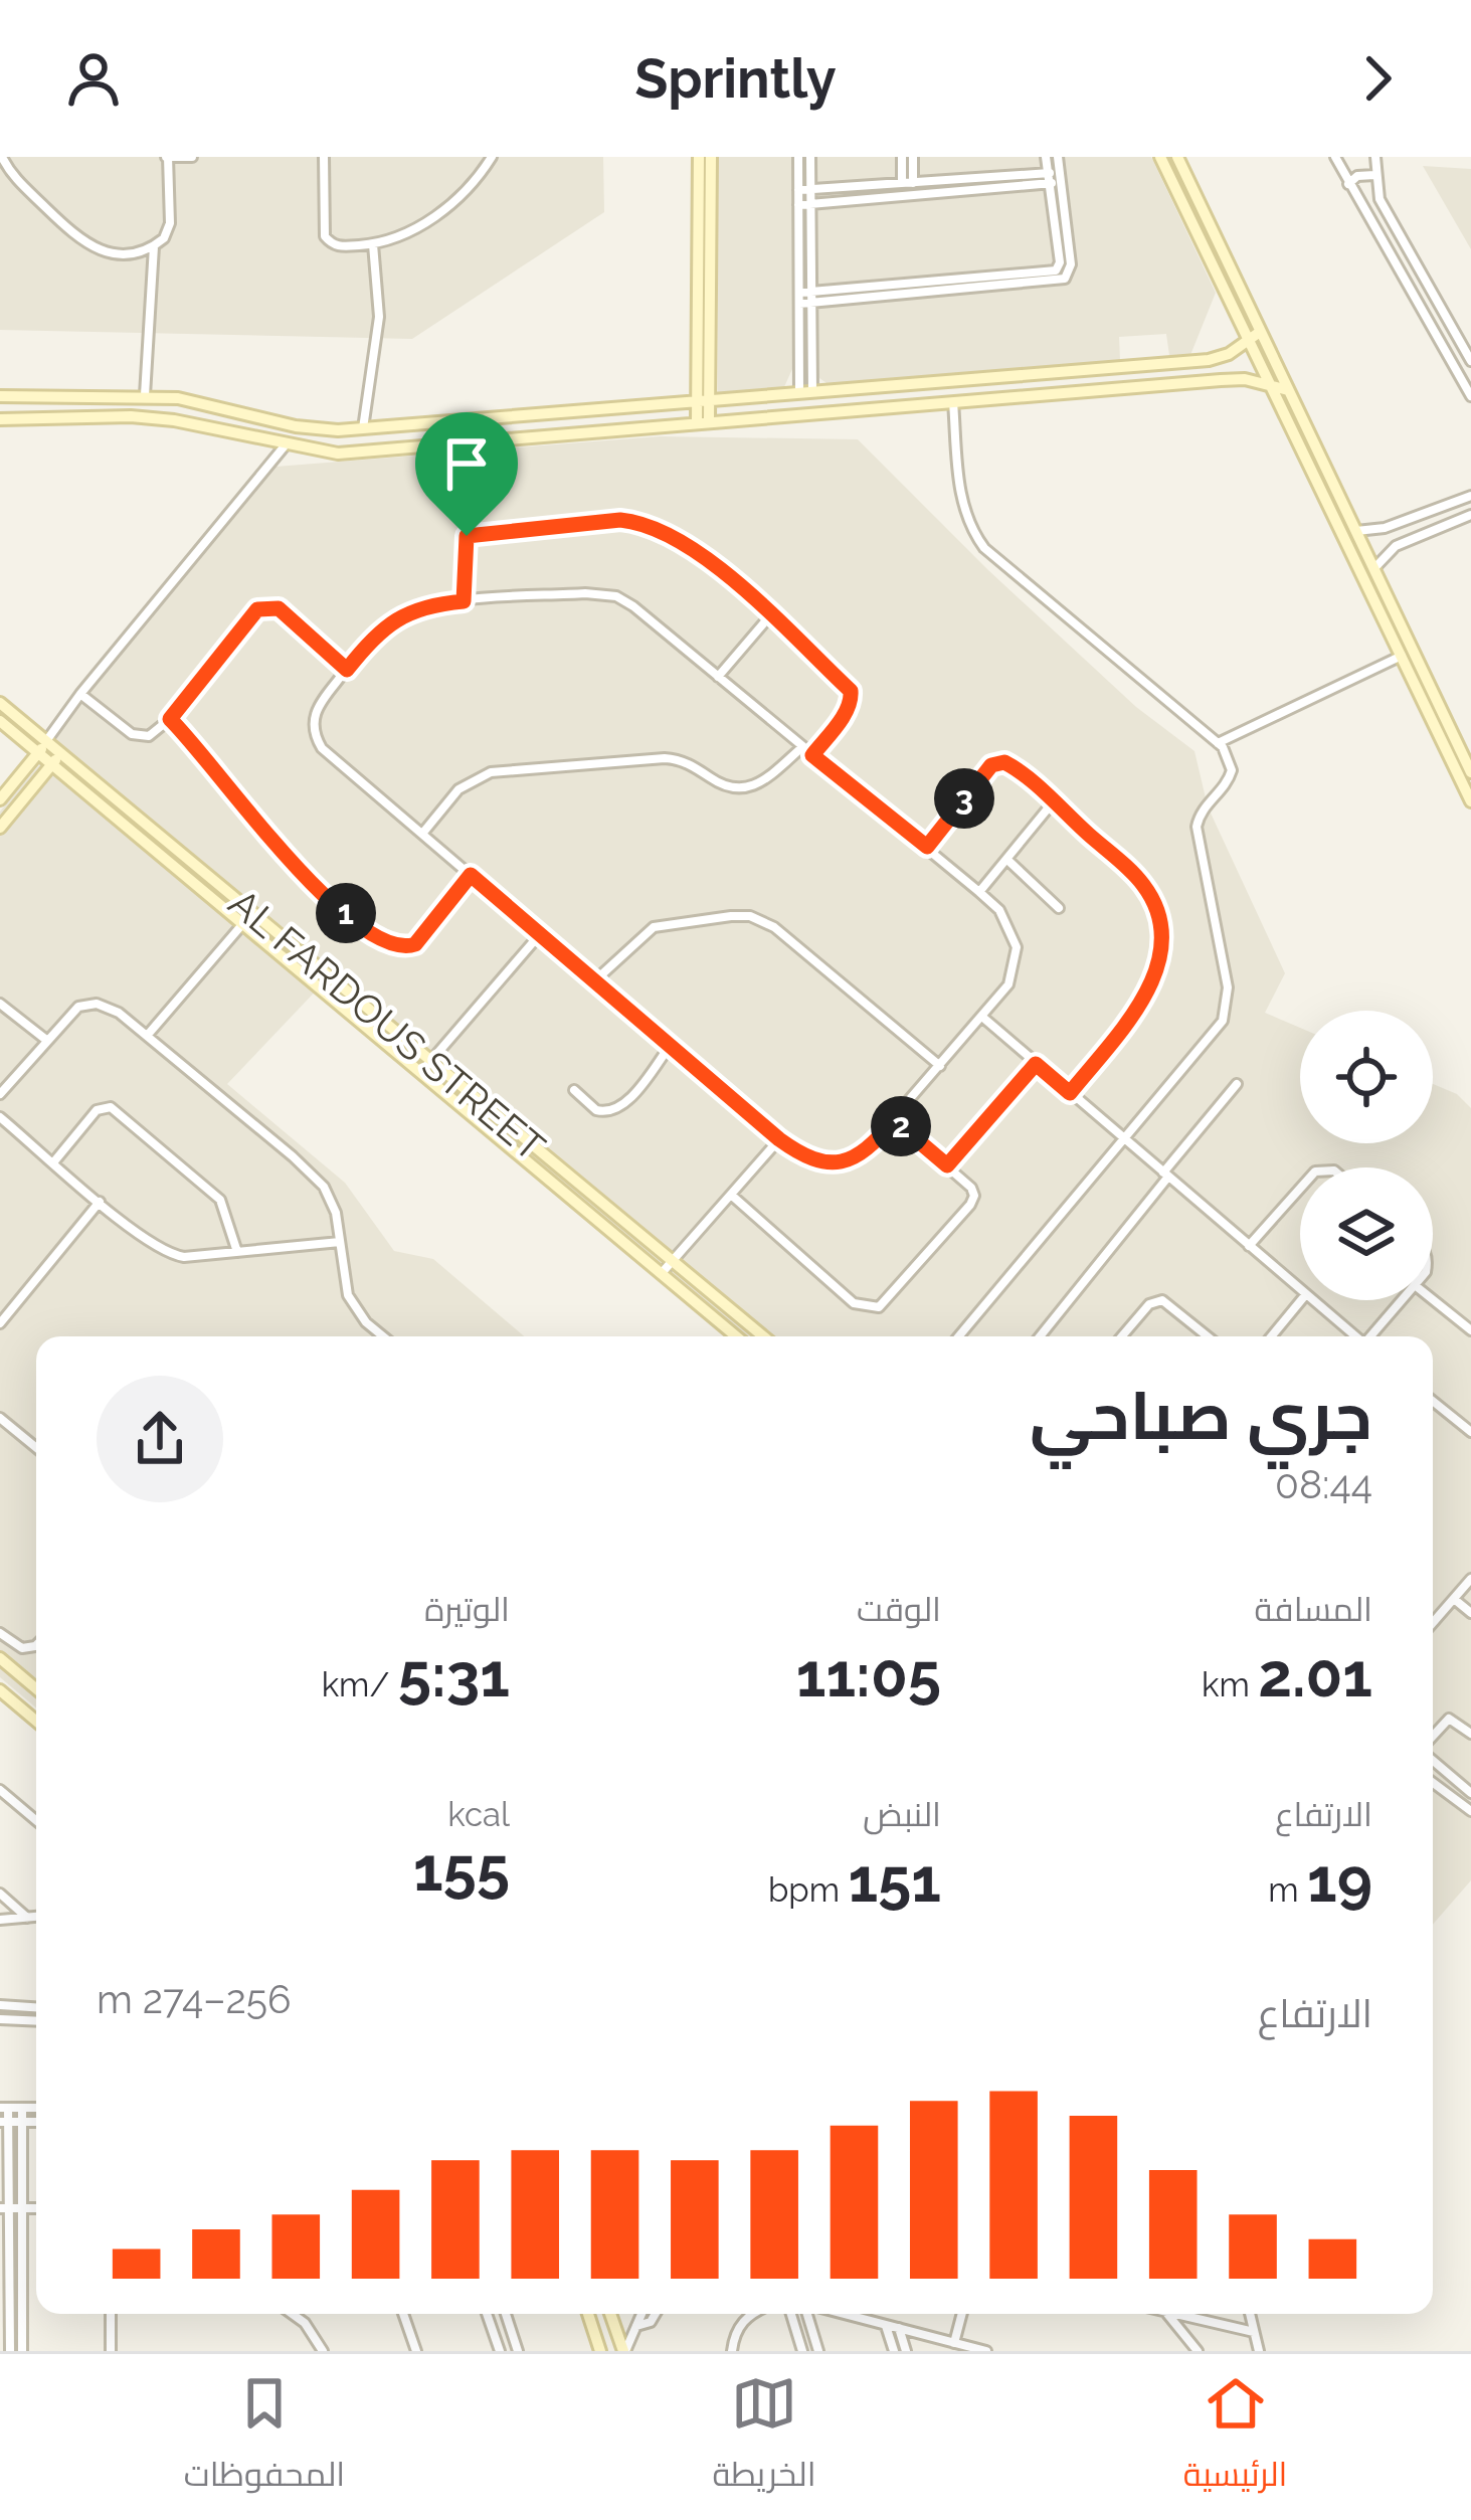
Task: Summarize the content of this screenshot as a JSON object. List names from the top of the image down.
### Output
{
  "streets": {
    "street": ["AL FARDOUS STREET"]
  },
  "page": {
    "header": "Sprintly",
    "pins": ["3", "1", "2"],
    "heading": ["جري صباحي", "08:44"],
    "stats": [
      ["المسافة", "2.01 km"],
      ["الوقت", "11:05"],
      ["الوتيرة", "5:31 /km"],
      ["الارتفاع", "19 m"],
      ["النبض", "151 bpm"],
      ["kcal", "155"]
    ],
    "chart": ["الارتفاع", "256–274 m"],
    "tabs": ["الرئيسية", "الخريطة", "المحفوظات"]
  }
}
